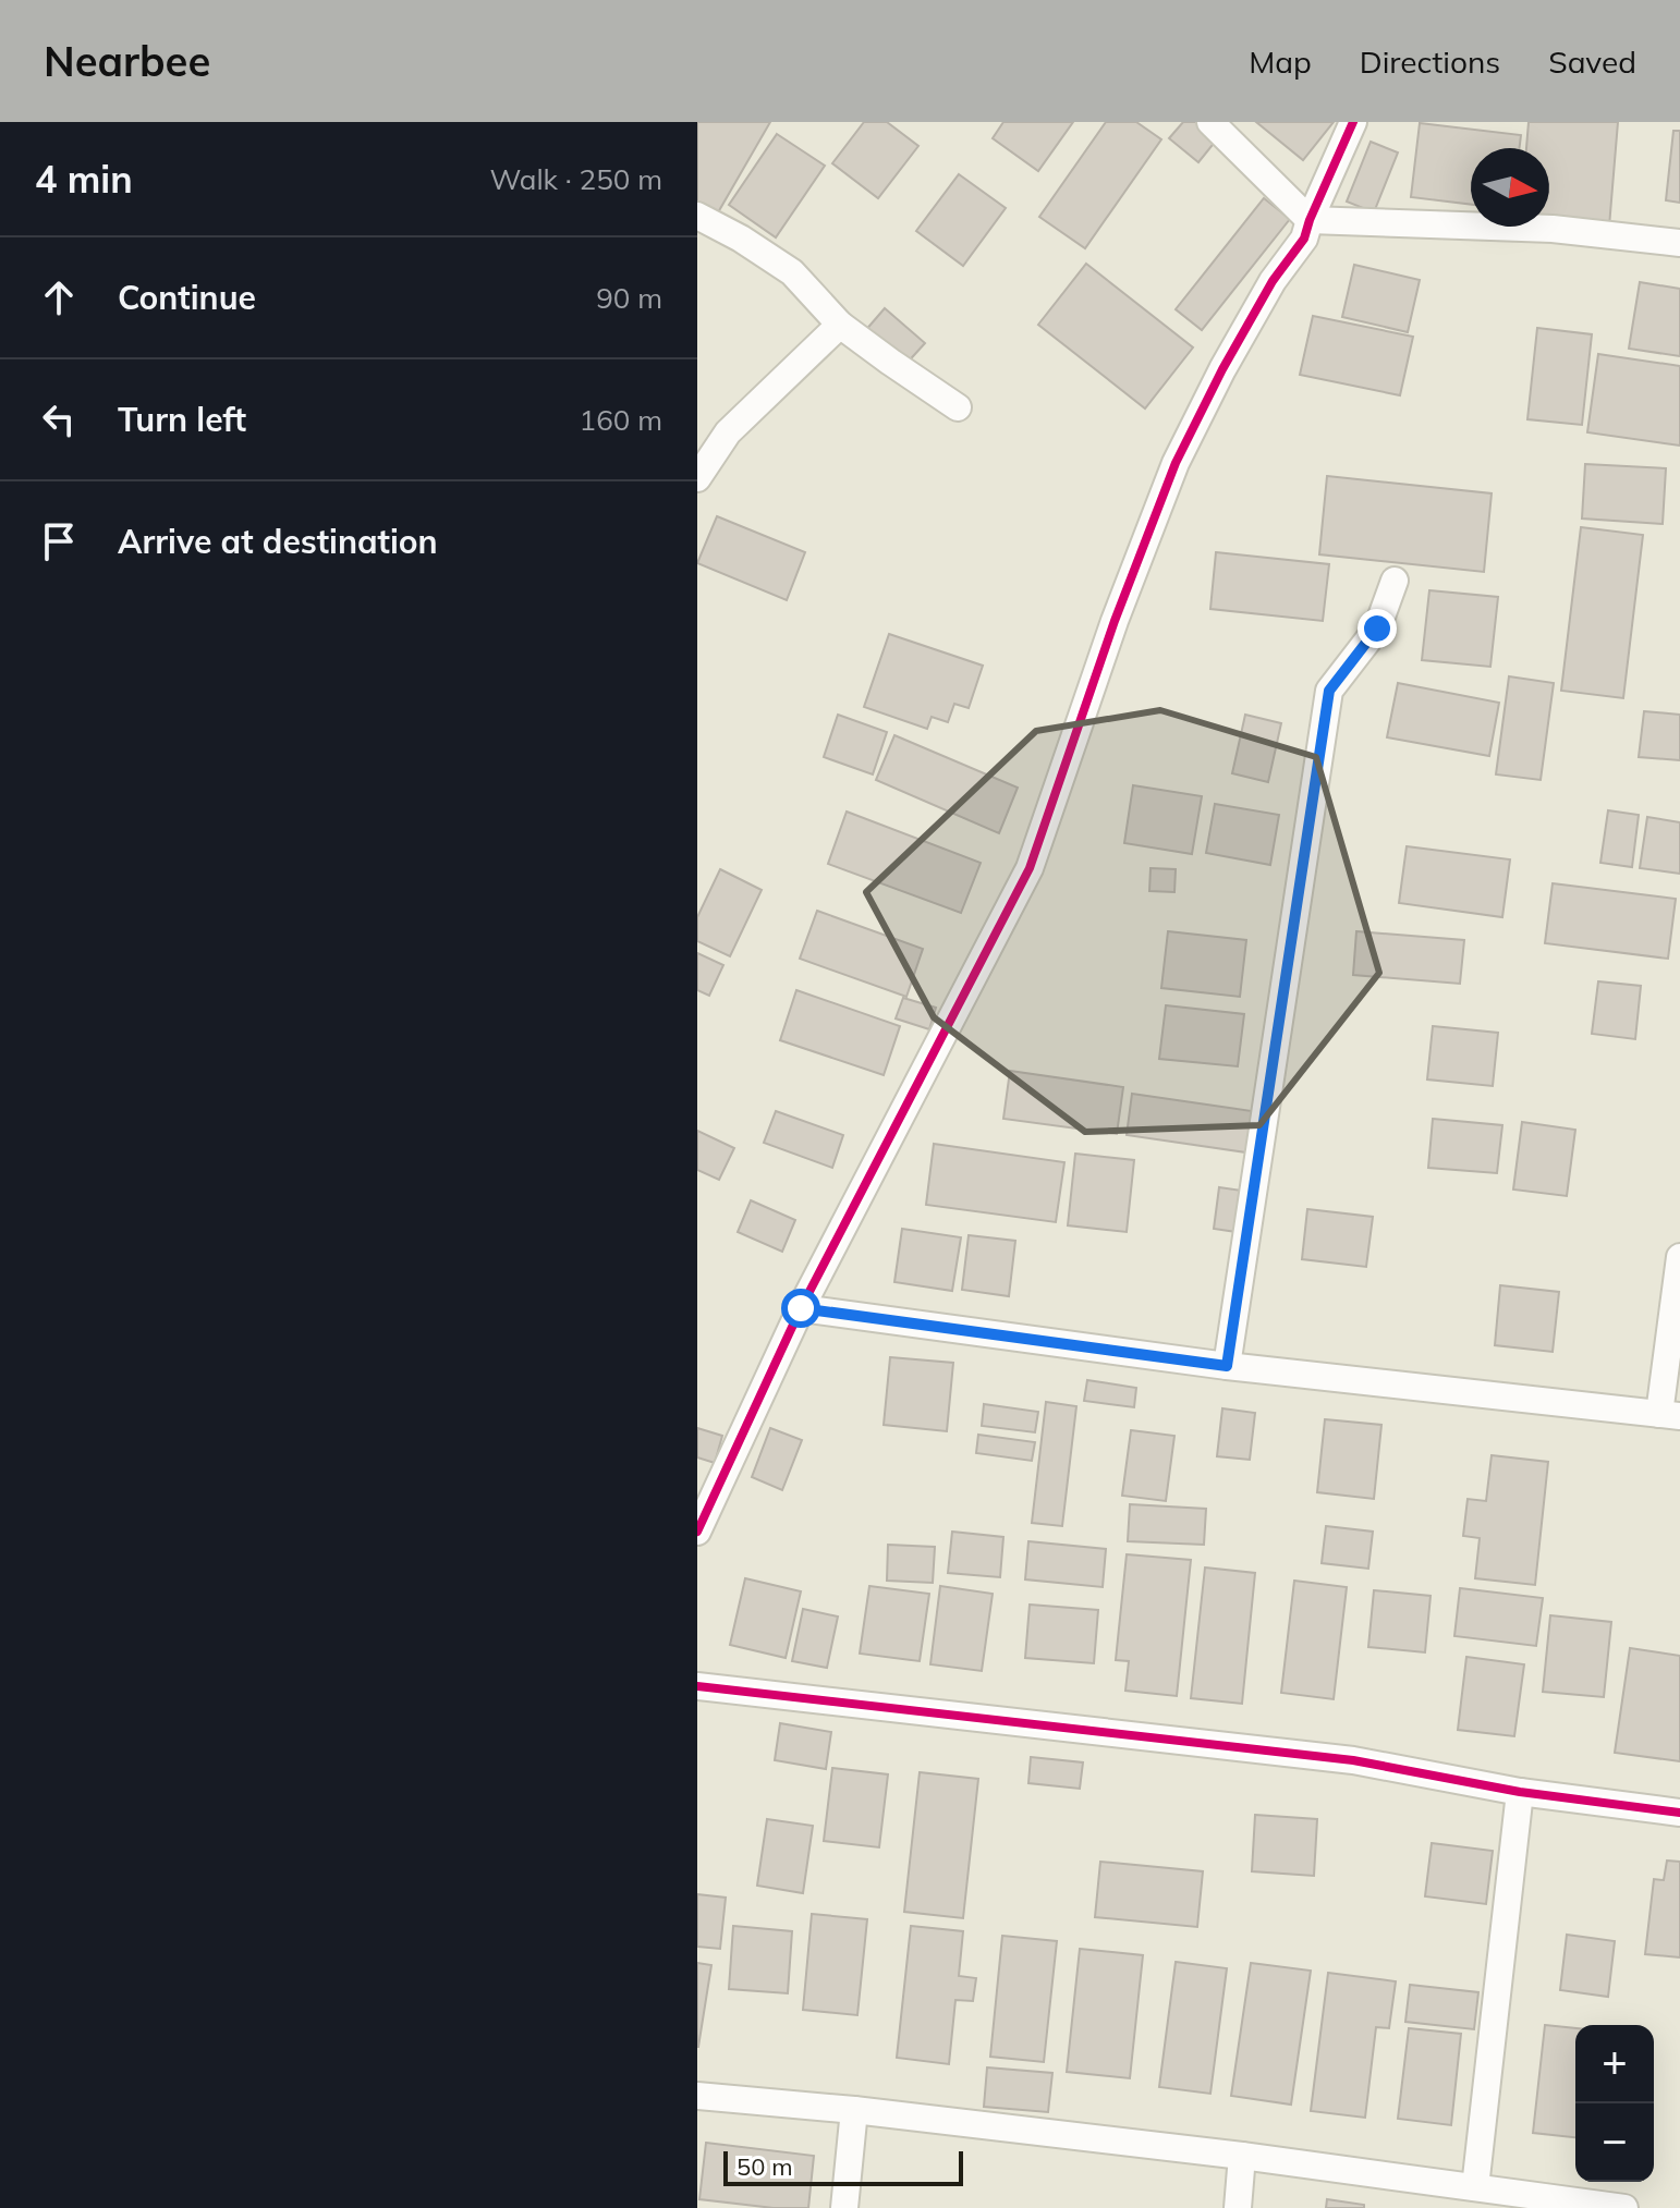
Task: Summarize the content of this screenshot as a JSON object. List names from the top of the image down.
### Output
{
  "scale_bar": "50 m",
  "north": "right",
  "page": {
    "header": "Nearbee",
    "nav": ["Map", "Directions", "Saved"],
    "heading": ["4 min", "Walk · 250 m"],
    "list": [
      ["Continue", "90 m"],
      ["Turn left", "160 m"],
      "Arrive at destination"
    ],
    "map_buttons": ["+", "−"],
    "scale": "50 m"
  }
}
